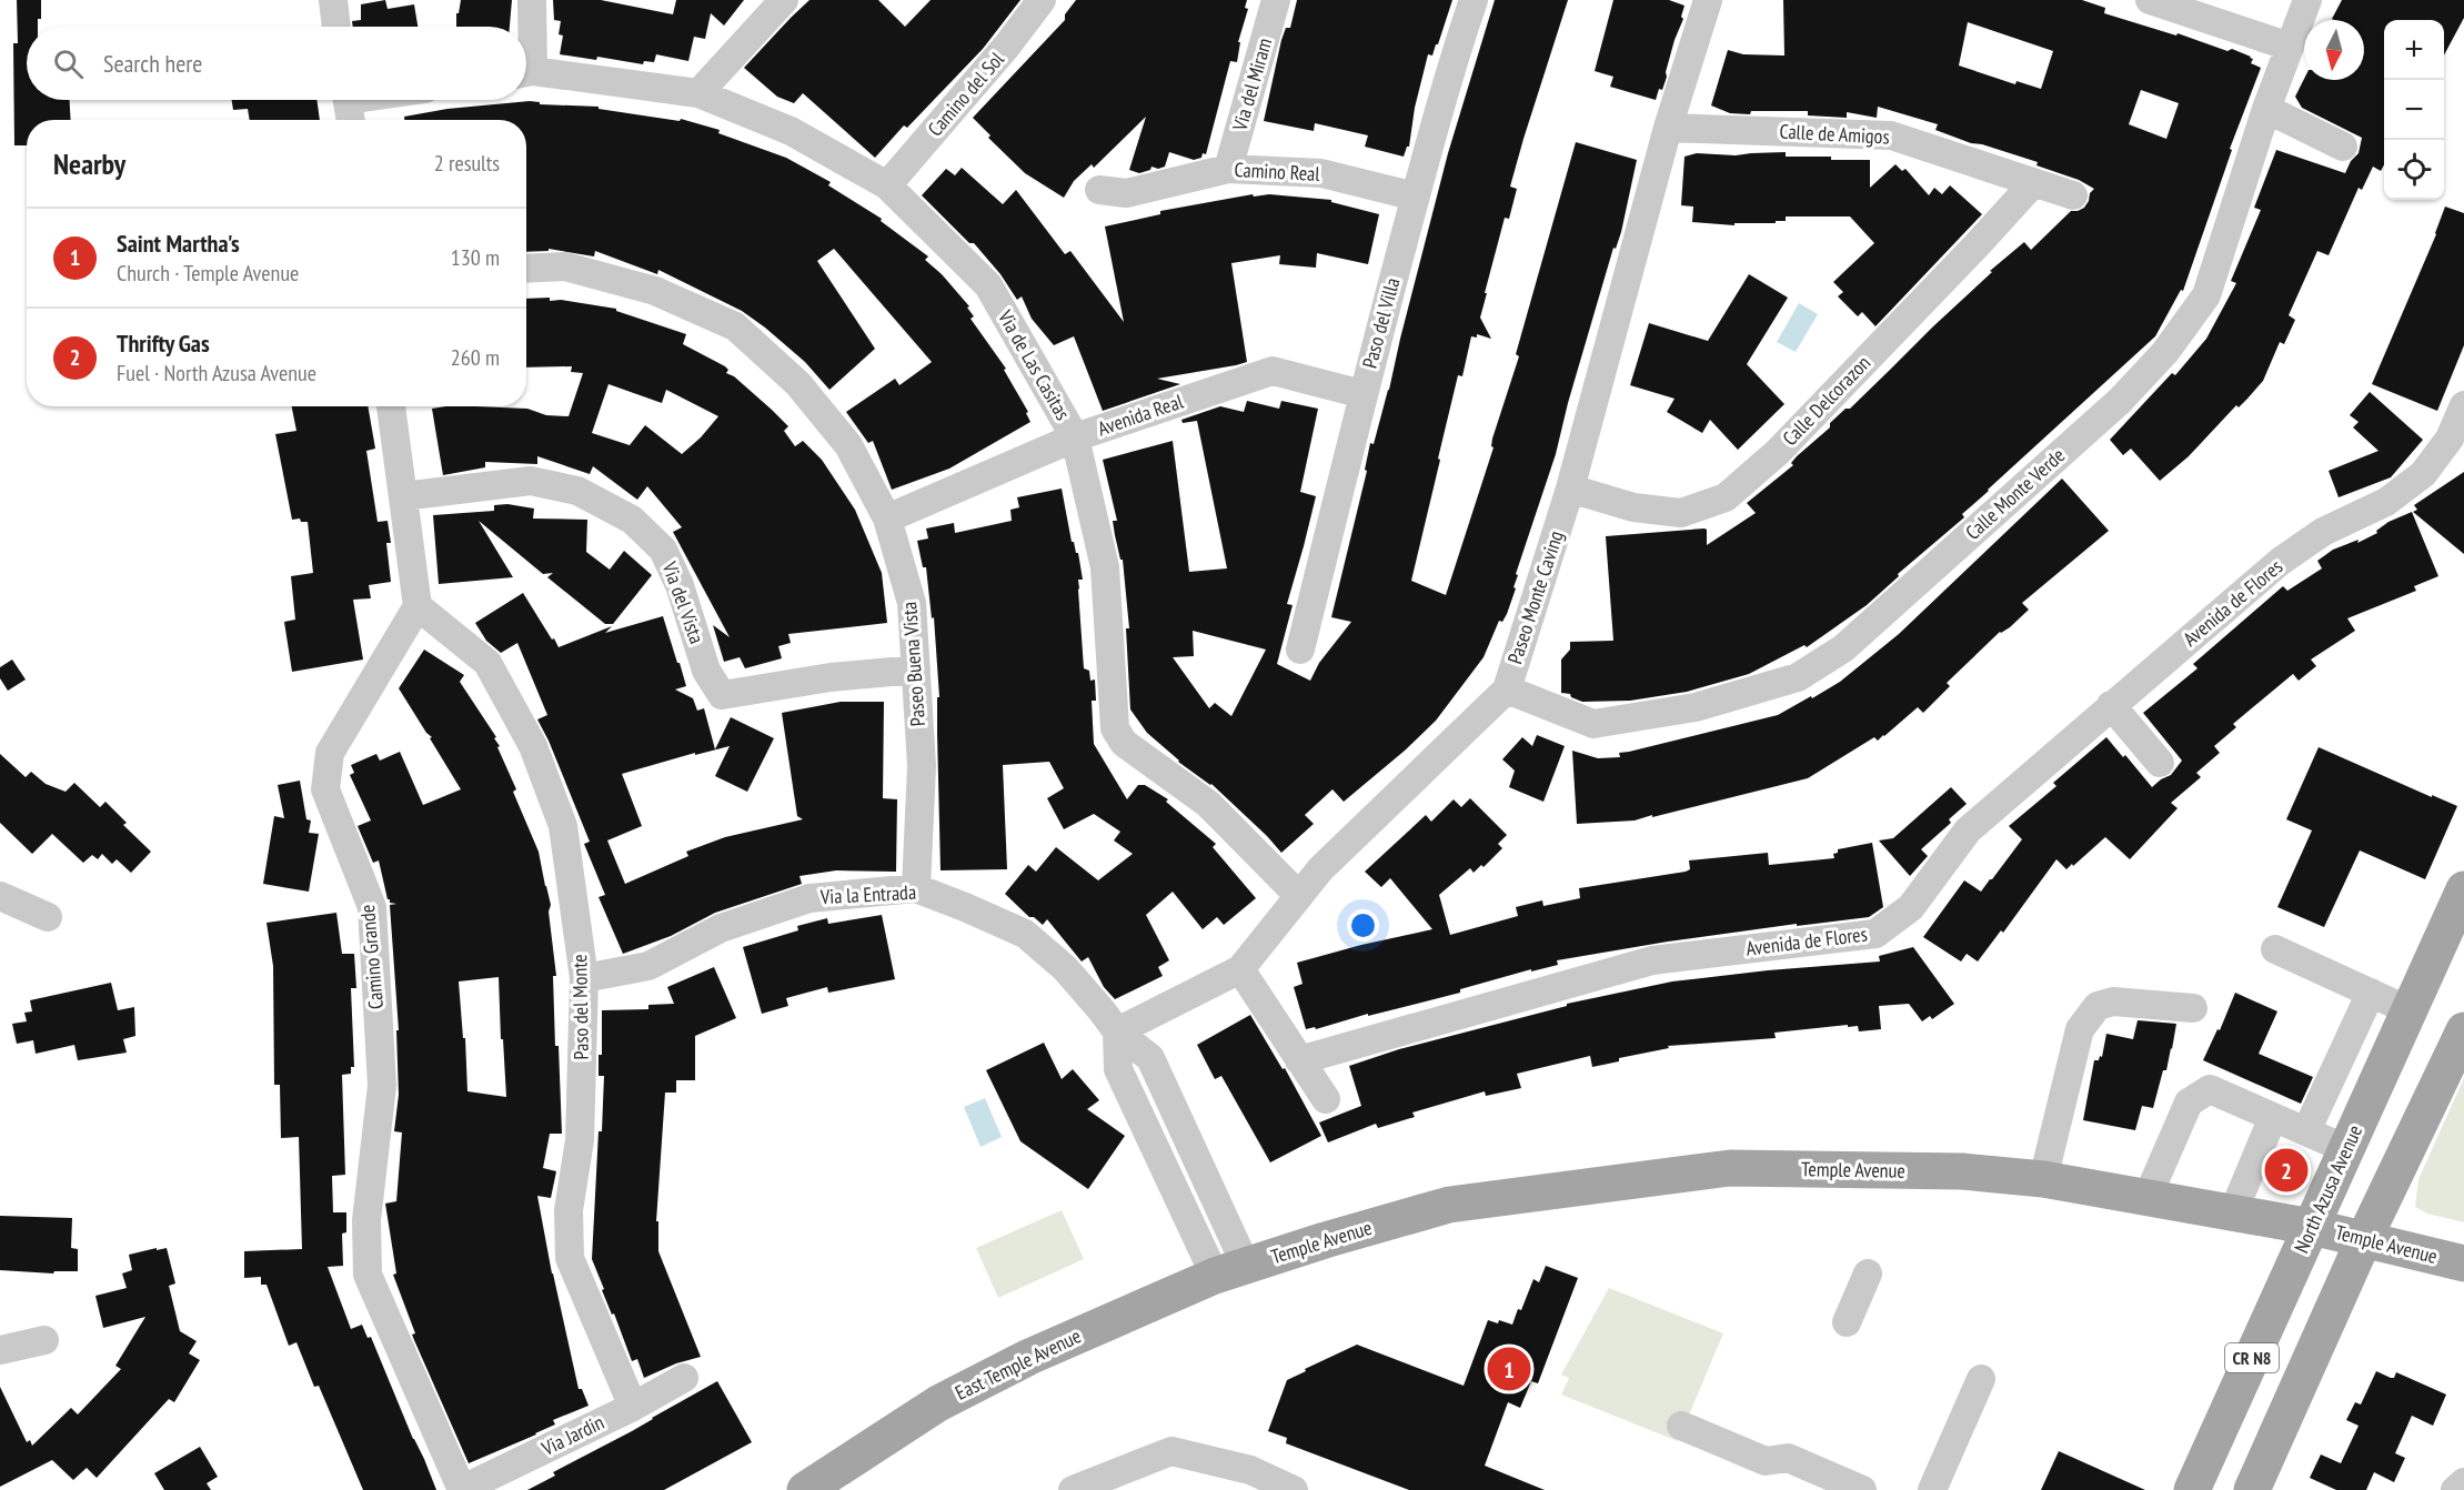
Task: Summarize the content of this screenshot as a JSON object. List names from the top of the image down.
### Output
{
  "streets": {
    "main road": [
      "Temple Avenue",
      "North Azusa Avenue",
      "CR N8",
      "East Temple Avenue"
    ],
    "street": [
      "Via del Miram",
      "Camino del Sol",
      "Calle de Amigos",
      "Camino Real",
      "Paso del Villa",
      "Via de Las Casitas",
      "Calle Delcorazon",
      "Avenida Real",
      "Calle Monte Verde",
      "Paseo Monte Caving",
      "Via del Vista",
      "Avenida de Flores",
      "Paseo Buena Vista",
      "Via la Entrada",
      "Camino Grande",
      "Paso del Monte",
      "Via Jardin"
    ]
  },
  "crossings": [
    ["Via del Miram", "Camino Real"],
    ["Camino del Sol", "Via de Las Casitas"],
    ["Calle de Amigos", "Calle Delcorazon"],
    ["Calle de Amigos", "Paseo Monte Caving"],
    ["Camino Real", "Paso del Villa"],
    ["Paso del Villa", "Avenida Real"],
    ["Via de Las Casitas", "Avenida Real"],
    ["Via de Las Casitas", "Paseo Monte Caving"],
    ["Calle Delcorazon", "Paseo Monte Caving"],
    ["Avenida Real", "Paseo Buena Vista"],
    ["Calle Monte Verde", "Paseo Monte Caving"],
    ["Paseo Monte Caving", "Via la Entrada"],
    ["Via del Vista", "Paseo Buena Vista"],
    ["Paseo Buena Vista", "Via la Entrada"],
    ["Via la Entrada", "Paso del Monte"],
    ["Via la Entrada", "Temple Avenue"],
    ["Via la Entrada", "East Temple Avenue"],
    ["Camino Grande", "Paso del Monte"],
    ["Camino Grande", "Via Jardin"],
    ["Paso del Monte", "Via Jardin"],
    ["Temple Avenue", "North Azusa Avenue"],
    ["Temple Avenue", "CR N8"],
    ["Temple Avenue", "East Temple Avenue"]
  ],
  "north": "bottom",
  "page": {
    "map_buttons": ["+", "−"],
    "search": "Search here",
    "heading": ["Nearby", "2 results"],
    "list": [
      {
        "mark": "1",
        "name": "Saint Martha's",
        "note": "Church · Temple Avenue",
        "value": "130 m"
      },
      {
        "mark": "2",
        "name": "Thrifty Gas",
        "note": "Fuel · North Azusa Avenue",
        "value": "260 m"
      }
    ],
    "pins": ["2", "1"]
  }
}
